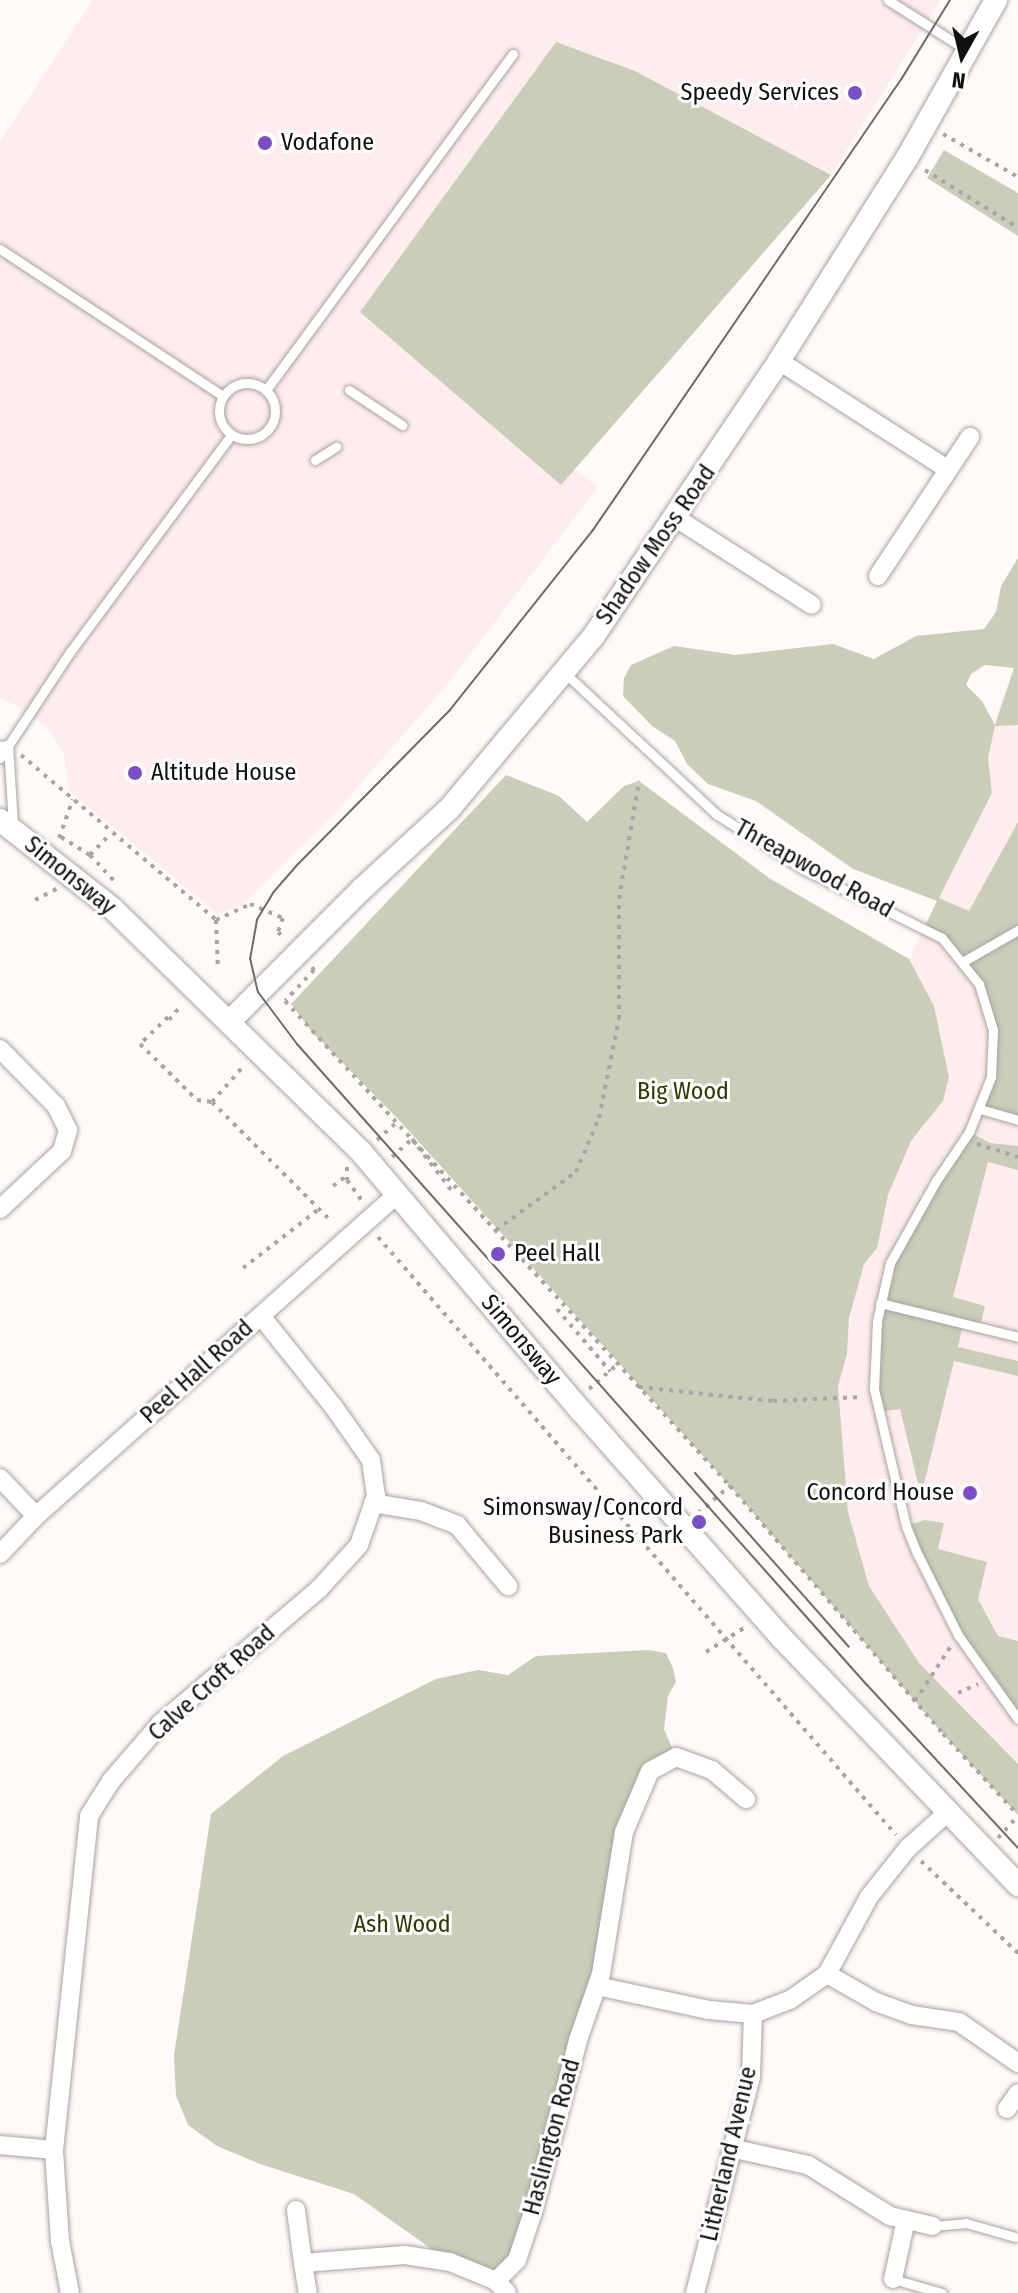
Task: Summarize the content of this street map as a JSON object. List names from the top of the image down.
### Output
{
  "streets": {
    "street": [
      "Shadow Moss Road",
      "Simonsway",
      "Peel Hall Road",
      "Calve Croft Road",
      "Haslington Road",
      "Litherland Avenue"
    ],
    "lane": ["Threapwood Road"]
  },
  "crossings": [
    ["Shadow Moss Road", "Threapwood Road"],
    ["Shadow Moss Road", "Simonsway"],
    ["Simonsway", "Peel Hall Road"],
    ["Peel Hall Road", "Calve Croft Road"]
  ],
  "parks": ["Big Wood", "Ash Wood"],
  "places": [
    "Speedy Services",
    "Vodafone",
    "Altitude House",
    "Peel Hall",
    "Concord House",
    "Simonsway/Concord Business Park"
  ],
  "north": "bottom"
}
